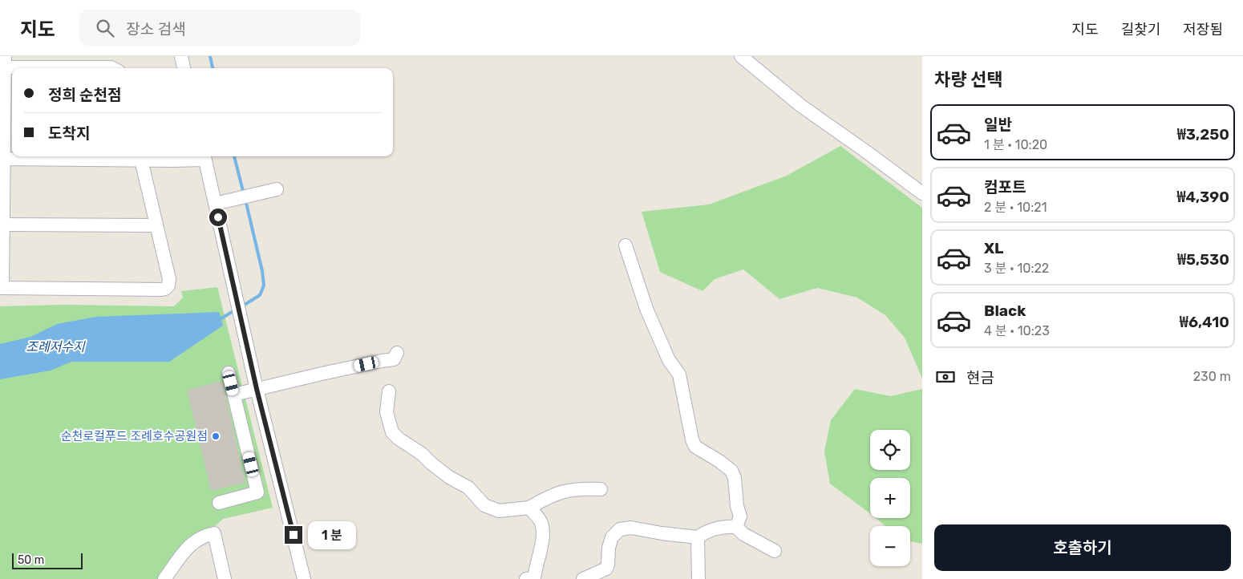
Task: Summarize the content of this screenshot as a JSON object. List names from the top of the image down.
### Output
{
  "water": ["조례저수지"],
  "places": ["순천로컬푸드 조례호수공원점"],
  "scale_bar": "50 m",
  "page": {
    "header": "지도",
    "search": "장소 검색",
    "nav": ["지도", "길찾기", "저장됨"],
    "heading": "차량 선택",
    "banner": ["정희 순천점", "도착지"],
    "list": [
      {
        "name": "일반",
        "note": "1 분 · 10:20",
        "value": "₩3,250"
      },
      {
        "name": "컴포트",
        "note": "2 분 · 10:21",
        "value": "₩4,390"
      },
      {
        "name": "XL",
        "note": "3 분 · 10:22",
        "value": "₩5,530"
      },
      {
        "name": "Black",
        "note": "4 분 · 10:23",
        "value": "₩6,410"
      }
    ],
    "pay": ["현금", "230 m"],
    "map_buttons": ["+", "−"],
    "buttons": "호출하기",
    "bubble": "1 분",
    "scale": "50 m"
  }
}
